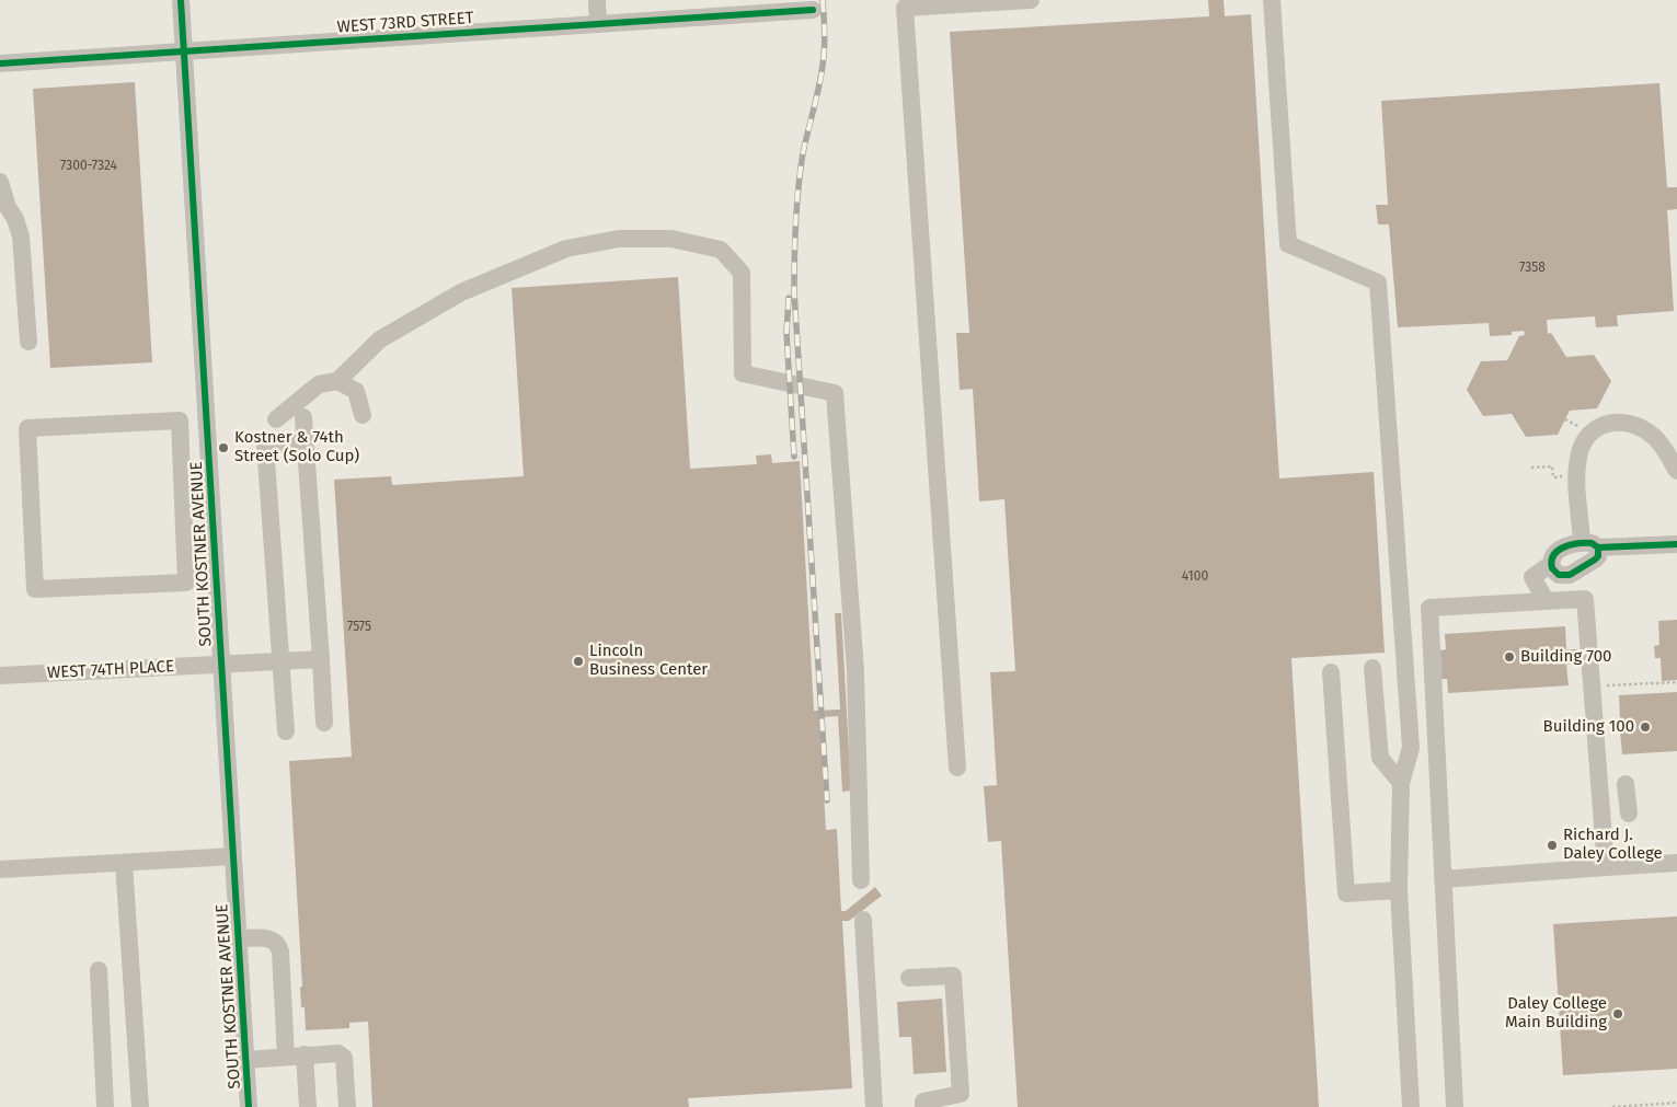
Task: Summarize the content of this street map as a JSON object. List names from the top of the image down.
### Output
{
  "streets": {
    "street": ["WEST 73RD STREET", "SOUTH KOSTNER AVENUE", "WEST 74TH PLACE"]
  },
  "crossings": [
    ["WEST 73RD STREET", "SOUTH KOSTNER AVENUE"],
    ["SOUTH KOSTNER AVENUE", "WEST 74TH PLACE"]
  ],
  "places": [
    "Kostner & 74th Street (Solo Cup)",
    "Building 700",
    "Lincoln Business Center",
    "Building 100",
    "Richard J. Daley College",
    "Daley College Main Building"
  ],
  "house_numbers": [
    "7300-7324",
    "7358",
    "4100",
    "7575"
  ]
}
